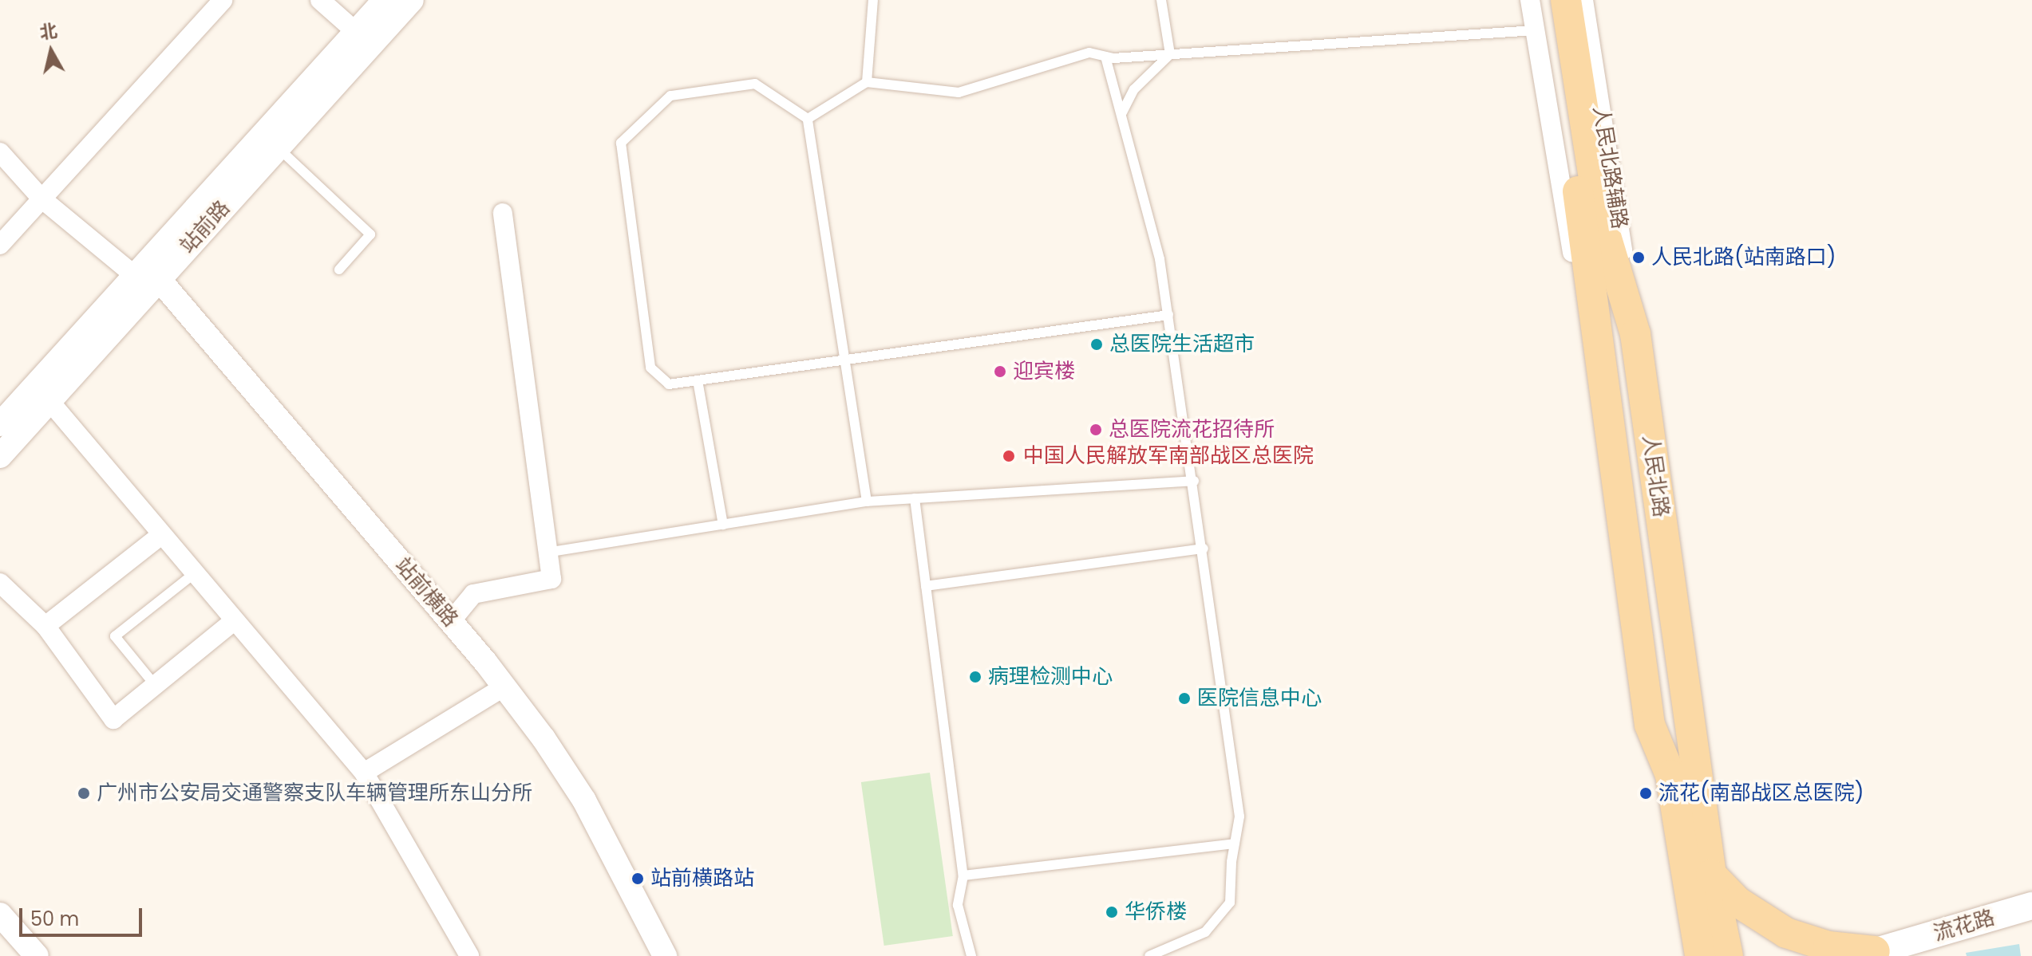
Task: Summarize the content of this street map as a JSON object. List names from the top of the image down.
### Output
{
  "streets": {
    "main road": ["人民北路", "流花路"],
    "street": ["人民北路辅路", "站前路", "站前横路"]
  },
  "crossings": [
    ["人民北路辅路", "人民北路"],
    ["站前路", "站前横路"]
  ],
  "places": [
    "人民北路(站南路口)",
    "总医院生活超市",
    "迎宾楼",
    "总医院流花招待所",
    "中国人民解放军南部战区总医院",
    "病理检测中心",
    "医院信息中心",
    "广州市公安局交通警察支队车辆管理所东山分所",
    "流花(南部战区总医院)",
    "站前横路站",
    "华侨楼"
  ],
  "scale_bar": "50 m",
  "north": "top"
}
